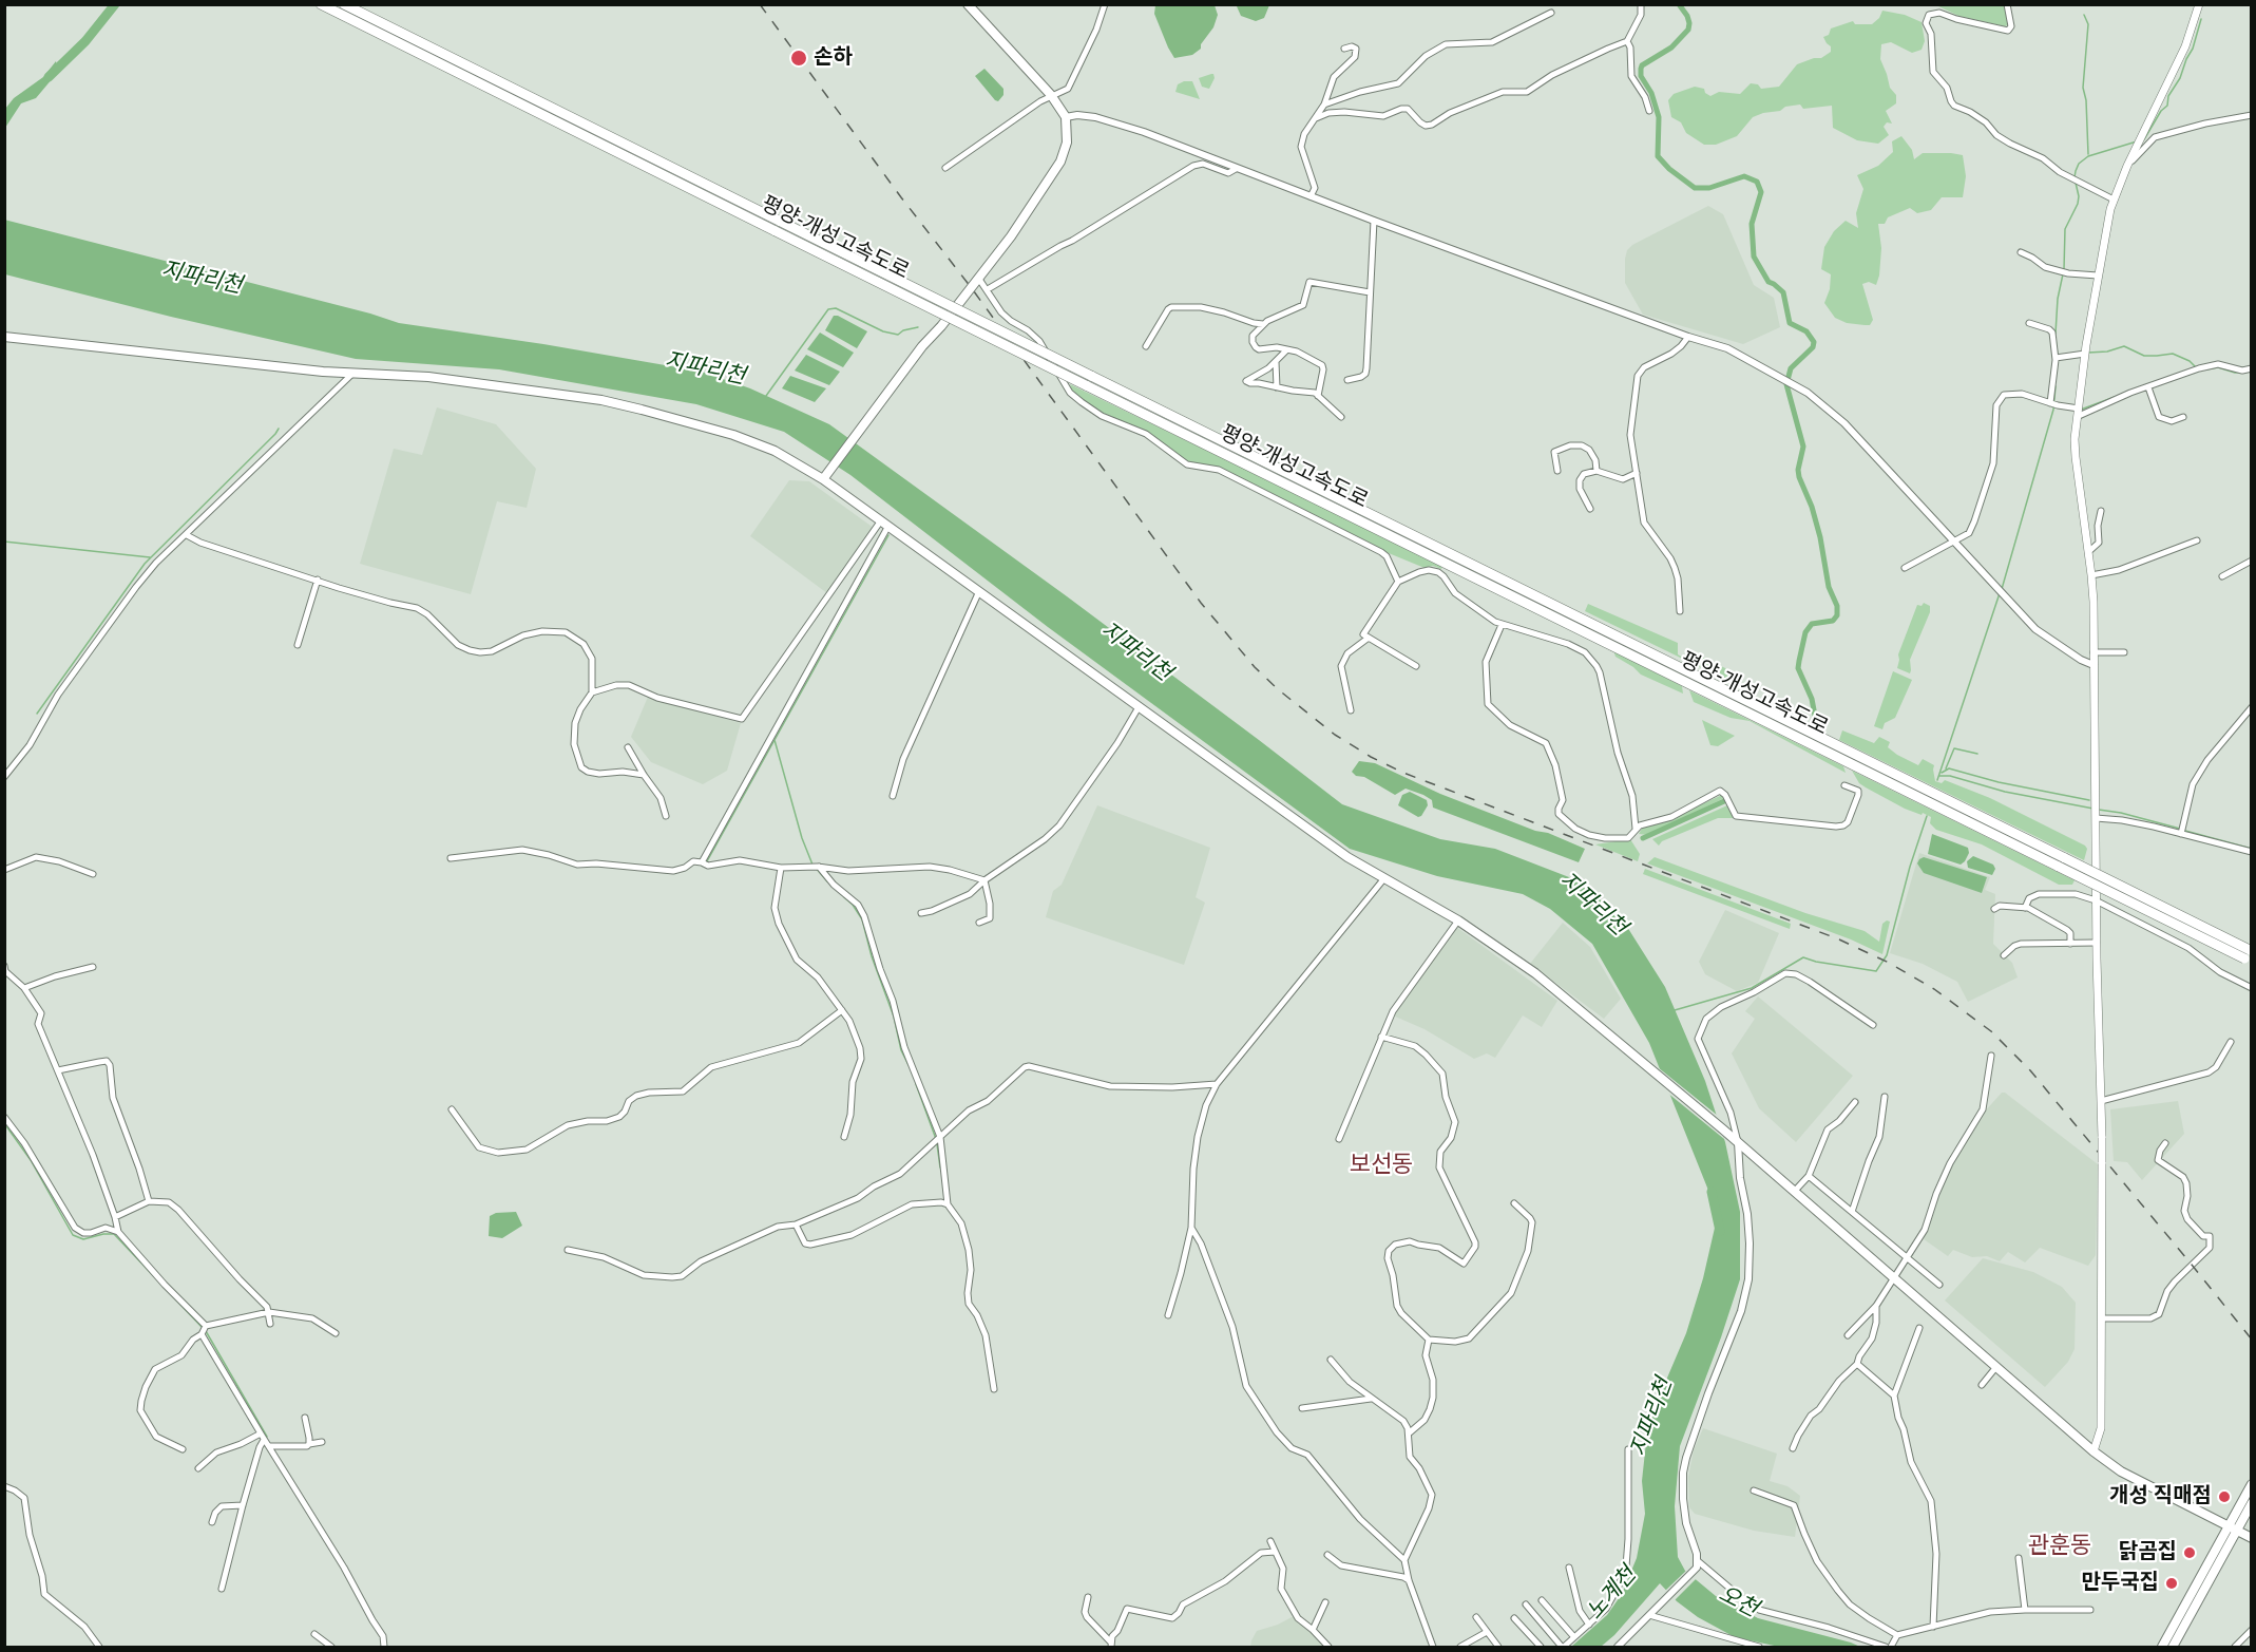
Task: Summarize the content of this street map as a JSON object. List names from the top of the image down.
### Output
{
  "streets": {
    "highway": ["평양-개성고속도로"]
  },
  "districts": ["보선동", "관훈동"],
  "water": ["지파리천", "노계천", "오천"],
  "places": [
    "손하",
    "개성 직매점",
    "닭곰집",
    "만두국집"
  ]
}
